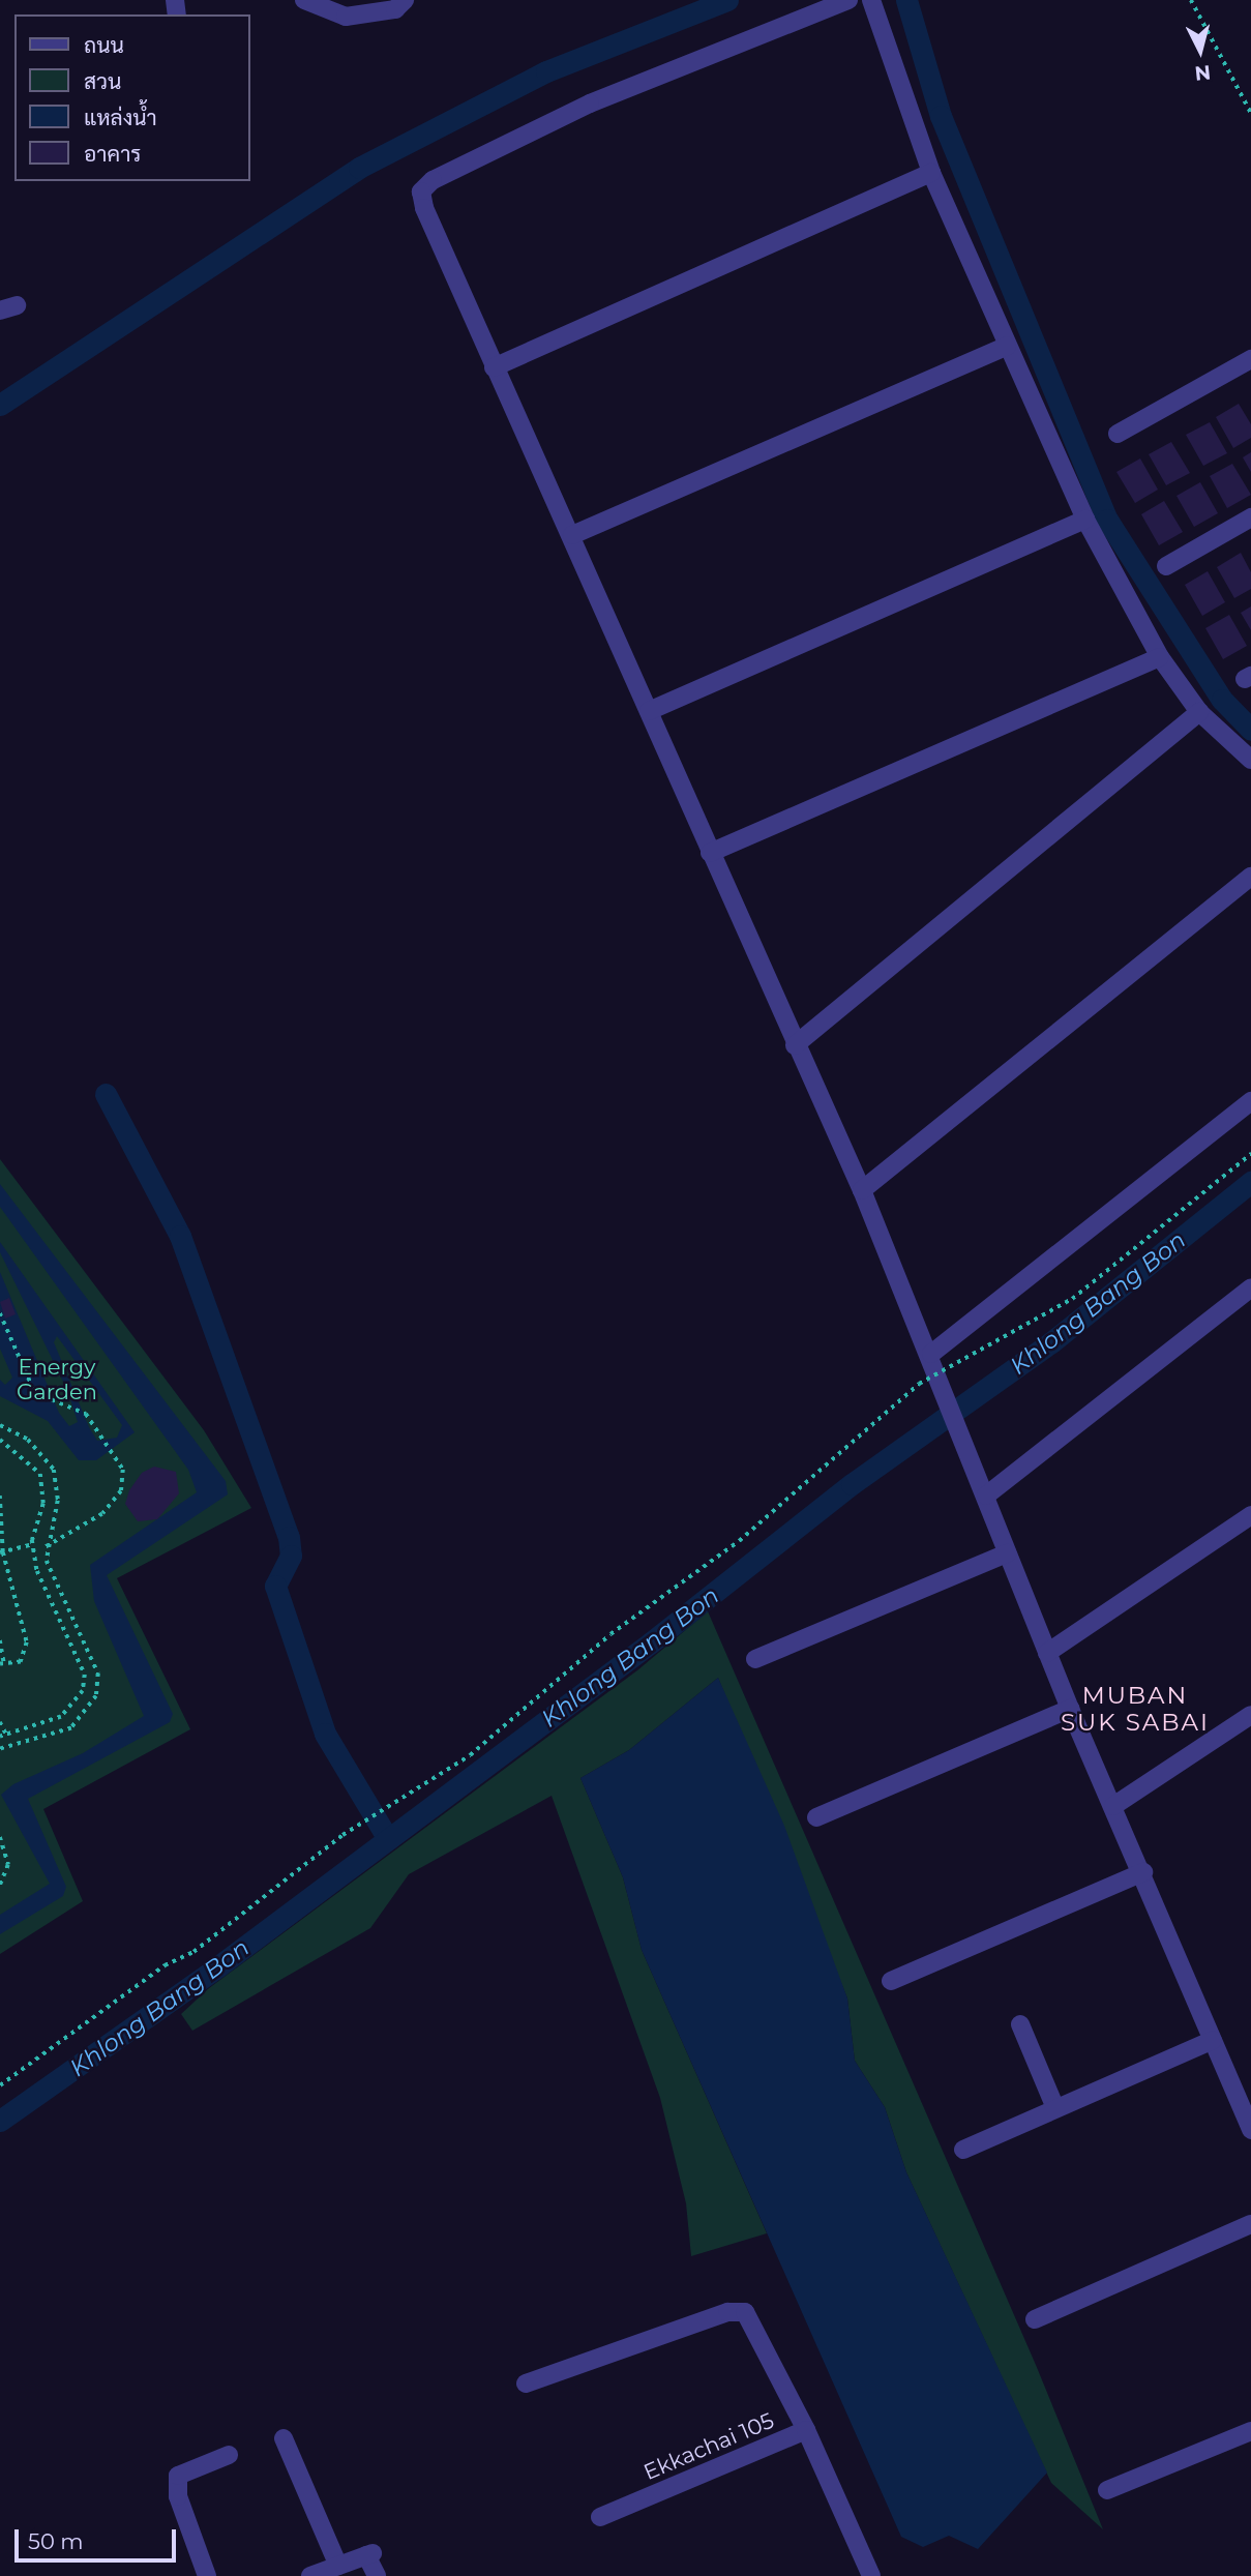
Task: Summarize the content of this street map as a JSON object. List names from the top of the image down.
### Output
{
  "streets": {
    "street": ["Ekkachai 105"]
  },
  "districts": ["MUBAN SUK SABAI"],
  "water": ["Khlong Bang Bon"],
  "parks": ["Energy Garden"],
  "legend": [
    "ถนน",
    "สวน",
    "แหล่งน้ำ",
    "อาคาร"
  ],
  "scale_bar": "50 m",
  "north": "bottom"
}
